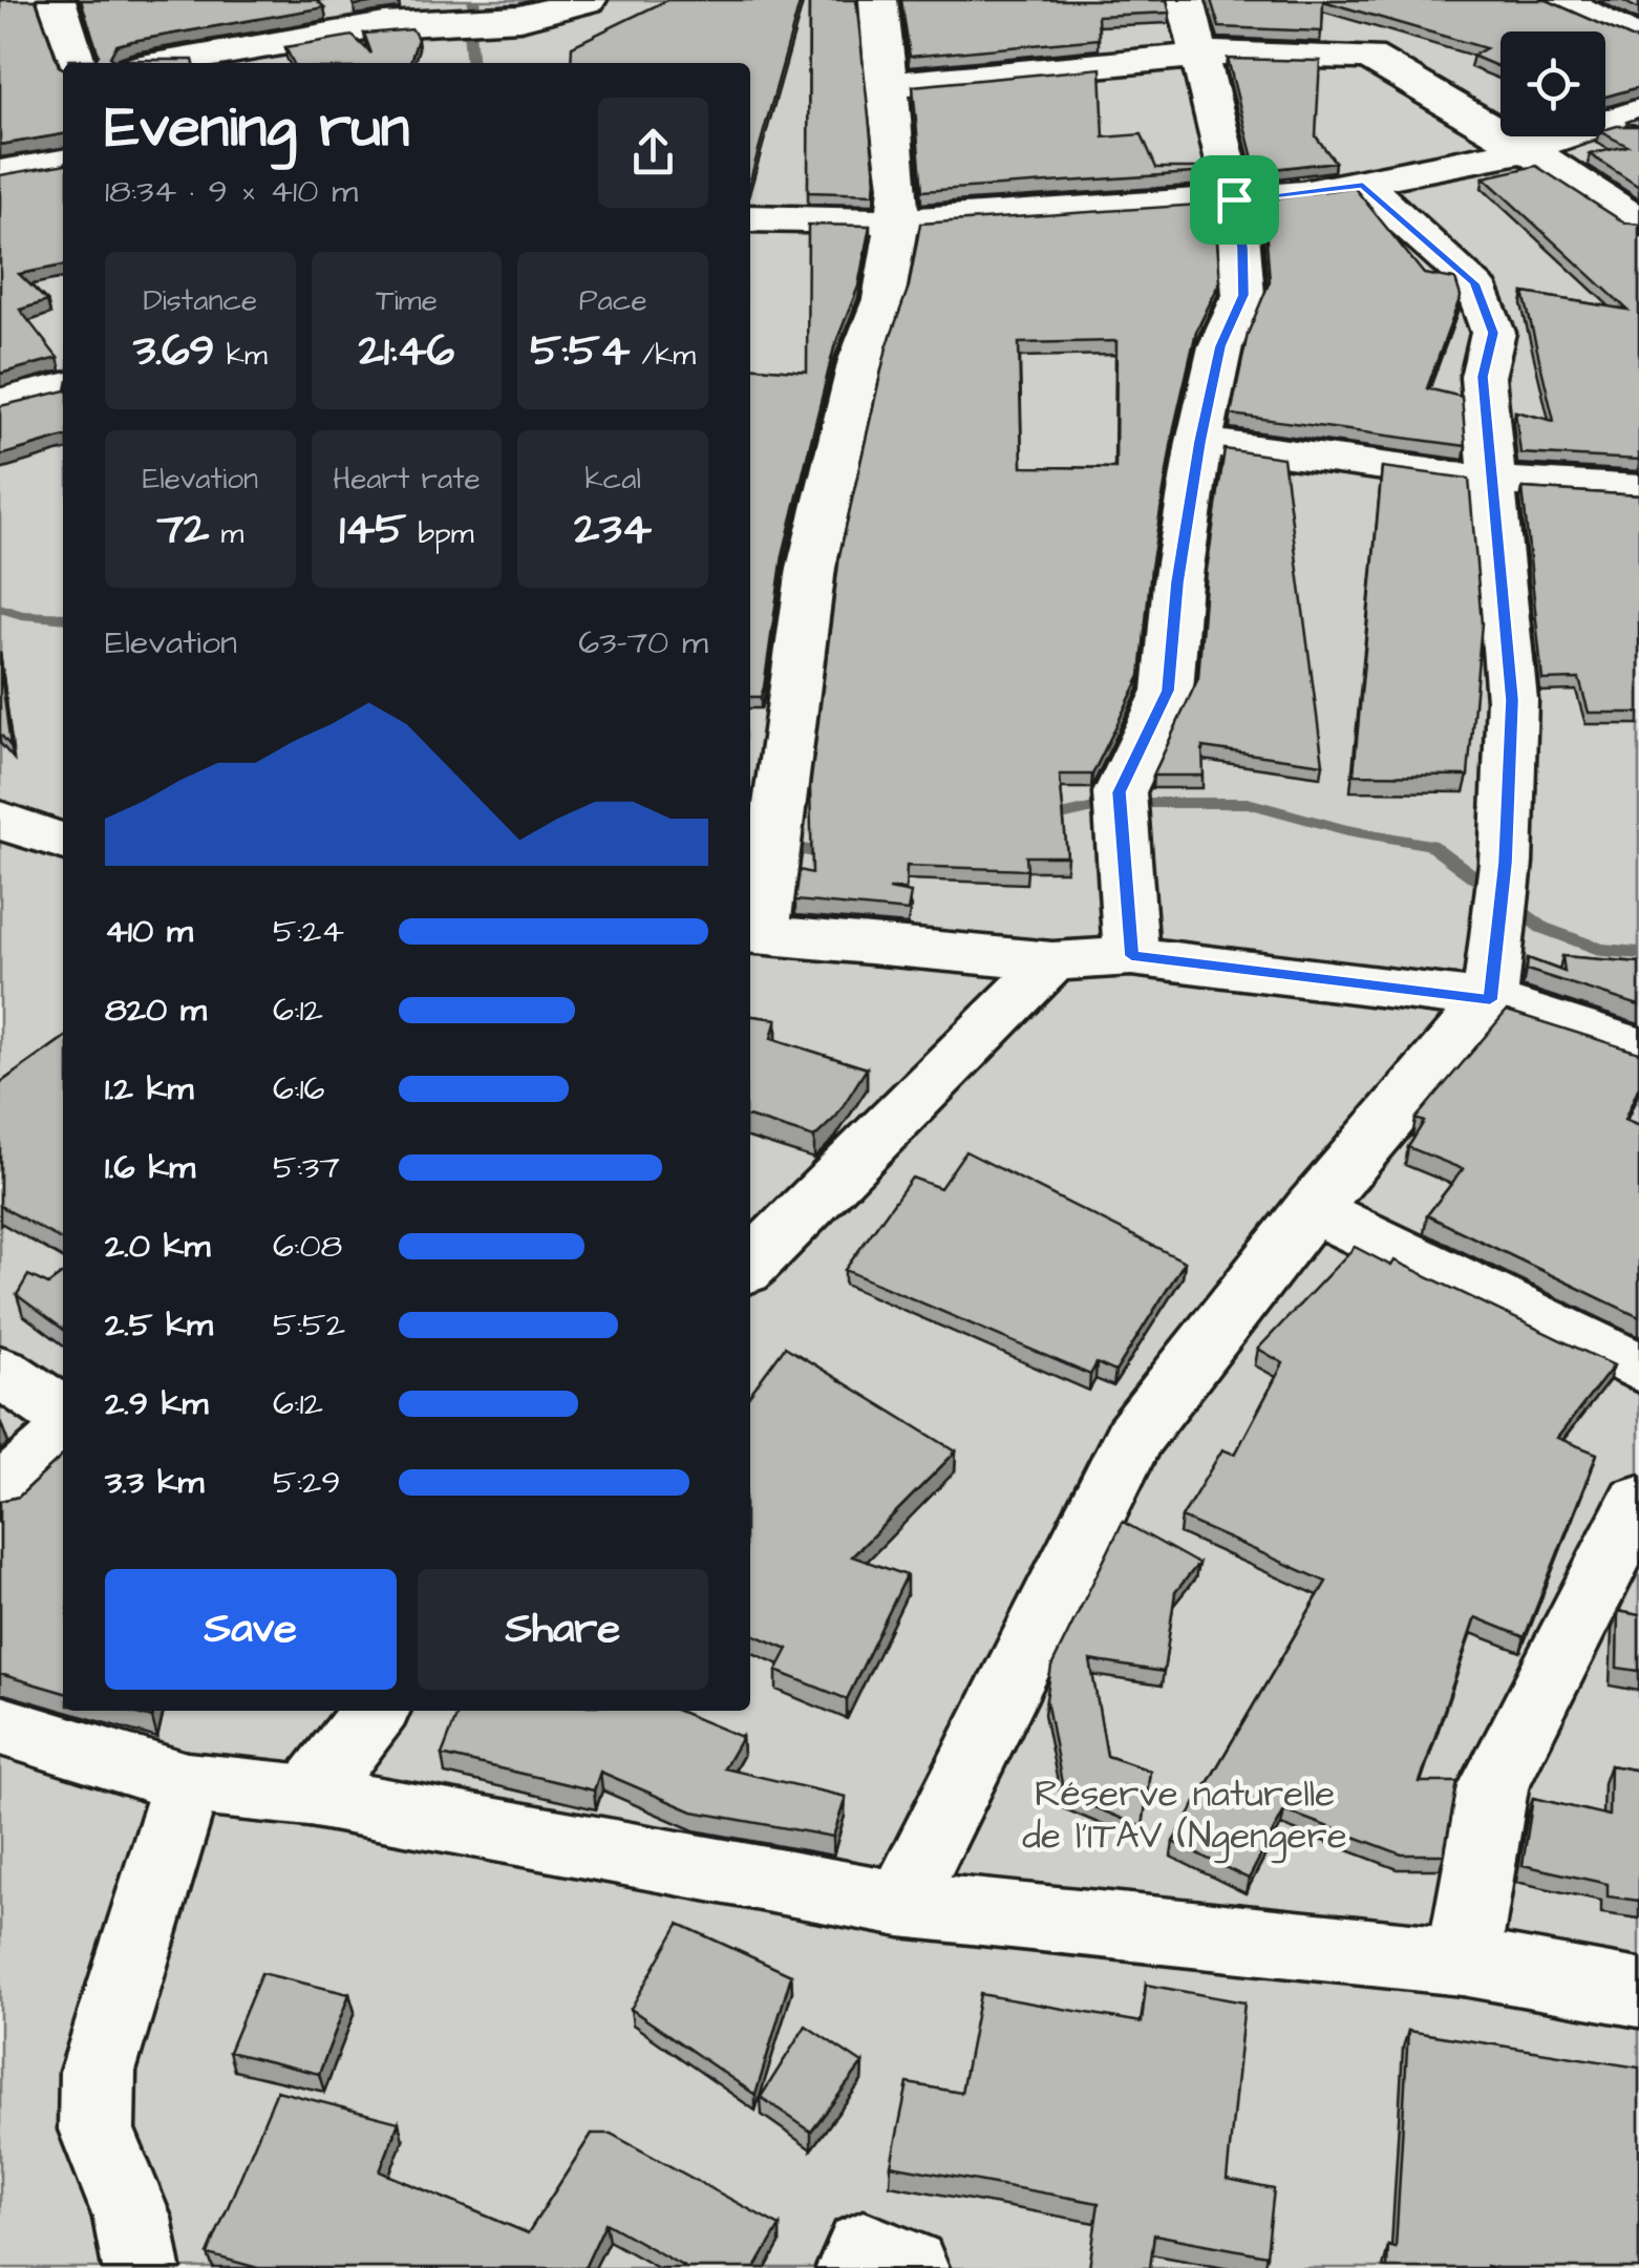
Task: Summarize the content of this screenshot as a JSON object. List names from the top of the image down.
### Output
{
  "parks": ["Réserve naturelle de l'ITAV (Ngengere"],
  "page": {
    "heading": ["Evening run", "18:34 · 9 × 410 m"],
    "stats": [
      ["Distance", "3.69 km"],
      ["Time", "21:46"],
      ["Pace", "5:54 /km"],
      ["Elevation", "72 m"],
      ["Heart rate", "145 bpm"],
      ["kcal", "234"]
    ],
    "chart": ["Elevation", "63–70 m"],
    "list": [
      {
        "name": "410 m",
        "note": "5:24"
      },
      {
        "name": "820 m",
        "note": "6:12"
      },
      {
        "name": "1.2 km",
        "note": "6:16"
      },
      {
        "name": "1.6 km",
        "note": "5:37"
      },
      {
        "name": "2.0 km",
        "note": "6:08"
      },
      {
        "name": "2.5 km",
        "note": "5:52"
      },
      {
        "name": "2.9 km",
        "note": "6:12"
      },
      {
        "name": "3.3 km",
        "note": "5:29"
      }
    ],
    "buttons": ["Save", "Share"]
  }
}
